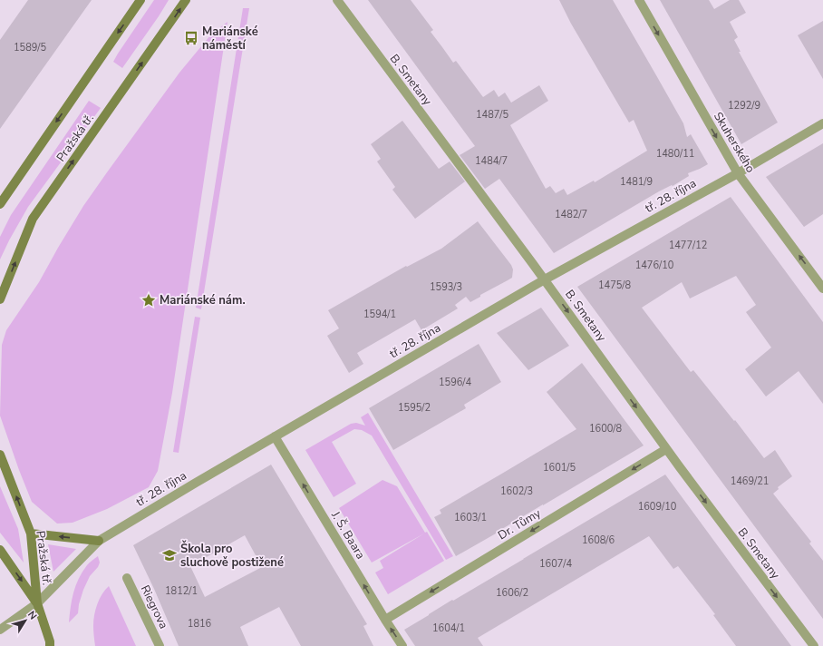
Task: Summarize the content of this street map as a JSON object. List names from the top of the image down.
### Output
{
  "streets": {
    "street": [
      "B. Smetany",
      "Pražská tř.",
      "Skuherského",
      "tř. 28. října",
      "Dr. Tůmy",
      "J. Š. Baara",
      "Riegrova"
    ]
  },
  "crossings": [
    ["B. Smetany", "tř. 28. října"],
    ["B. Smetany", "Dr. Tůmy"],
    ["Pražská tř.", "tř. 28. října"],
    ["Skuherského", "tř. 28. října"],
    ["tř. 28. října", "J. Š. Baara"],
    ["Dr. Tůmy", "J. Š. Baara"]
  ],
  "one_way": ["B. Smetany", "Dr. Tůmy", "J. Š. Baara"],
  "places": {
    "bus stop": ["Mariánské náměstí"],
    "place": ["Mariánské nám."],
    "school or university": ["Škola pro sluchově postižené"]
  },
  "house_numbers": [
    "1589/5",
    "1292/9",
    "1487/5",
    "1480/11",
    "1484/7",
    "1481/9",
    "1482/7",
    "1477/12",
    "1476/10",
    "1475/8",
    "1593/3",
    "1594/1",
    "1596/4",
    "1595/2",
    "1600/8",
    "1601/5",
    "1469/21",
    "1602/3",
    "1609/10",
    "1603/1",
    "1608/6",
    "1607/4",
    "1812/1",
    "1606/2",
    "1816",
    "1604/1"
  ],
  "north": "top right"
}
